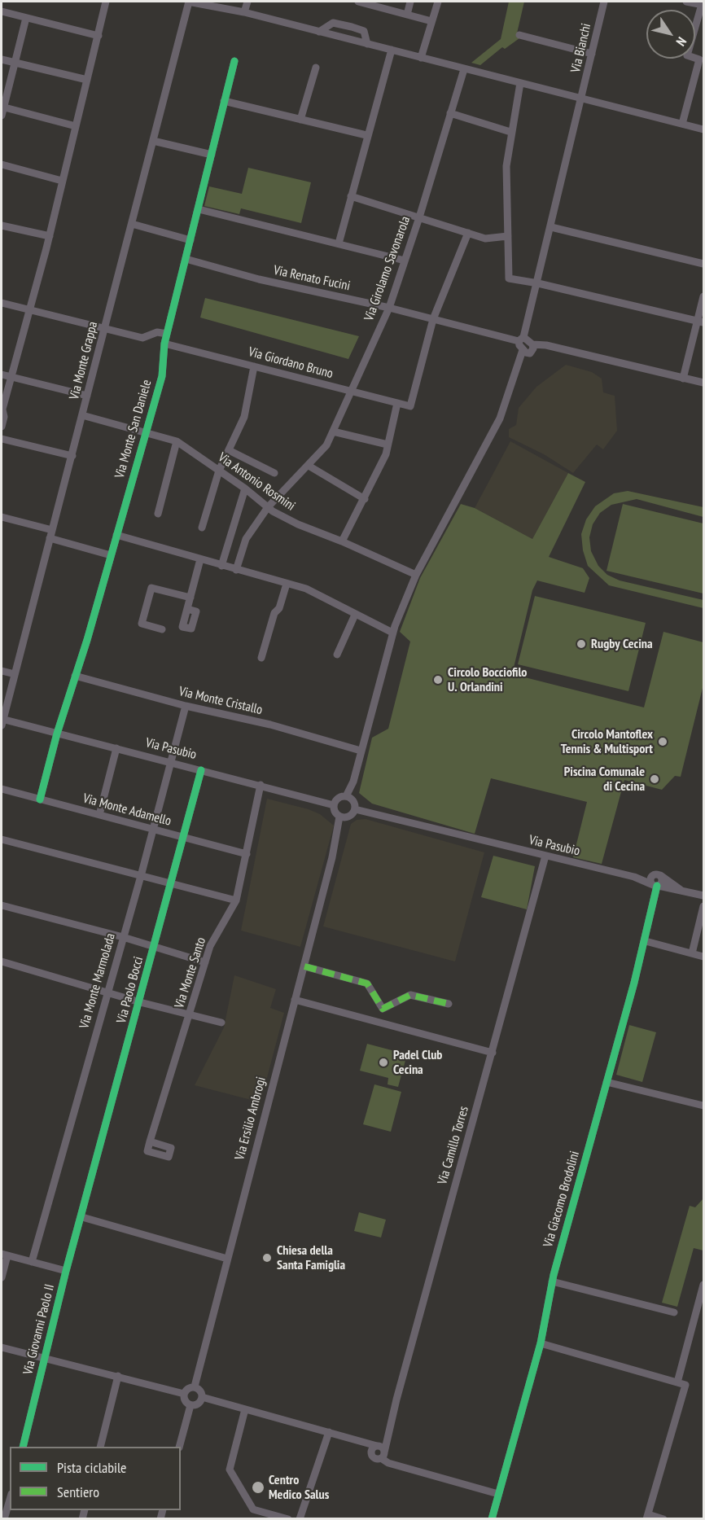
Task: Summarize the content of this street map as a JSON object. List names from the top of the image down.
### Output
{
  "streets": {
    "street": [
      "Via Bianchi",
      "Via Girolamo Savonarola",
      "Via Renato Fucini",
      "Via Monte Grappa",
      "Via Giordano Bruno",
      "Via Monte San Daniele",
      "Via Antonio Rosmini",
      "Via Monte Cristallo",
      "Via Pasubio",
      "Via Monte Adamello",
      "Via Monte Santo",
      "Via Monte Marmolada",
      "Via Paolo Bocci",
      "Via Ersilio Ambrogi",
      "Via Camillo Torres",
      "Via Giacomo Brodolini",
      "Via Giovanni Paolo II"
    ]
  },
  "crossings": [
    ["Via Bianchi", "Via Renato Fucini"],
    ["Via Girolamo Savonarola", "Via Renato Fucini"],
    ["Via Girolamo Savonarola", "Via Giordano Bruno"],
    ["Via Girolamo Savonarola", "Via Antonio Rosmini"],
    ["Via Renato Fucini", "Via Giordano Bruno"],
    ["Via Renato Fucini", "Via Monte San Daniele"],
    ["Via Monte Grappa", "Via Antonio Rosmini"],
    ["Via Monte Grappa", "Via Pasubio"],
    ["Via Giordano Bruno", "Via Monte San Daniele"],
    ["Via Monte San Daniele", "Via Antonio Rosmini"],
    ["Via Monte San Daniele", "Via Monte Cristallo"],
    ["Via Monte San Daniele", "Via Pasubio"],
    ["Via Monte San Daniele", "Via Monte Adamello"],
    ["Via Monte Cristallo", "Via Monte Marmolada"],
    ["Via Pasubio", "Via Monte Santo"],
    ["Via Pasubio", "Via Monte Marmolada"],
    ["Via Pasubio", "Via Paolo Bocci"],
    ["Via Pasubio", "Via Ersilio Ambrogi"],
    ["Via Pasubio", "Via Camillo Torres"],
    ["Via Pasubio", "Via Giacomo Brodolini"],
    ["Via Monte Adamello", "Via Monte Santo"],
    ["Via Monte Adamello", "Via Monte Marmolada"],
    ["Via Monte Adamello", "Via Paolo Bocci"],
    ["Via Paolo Bocci", "Via Giovanni Paolo II"]
  ],
  "places": [
    "Rugby Cecina",
    "Circolo Bocciofilo U. Orlandini",
    "Circolo Mantoflex Tennis & Multisport",
    "Piscina Comunale di Cecina",
    "Padel Club Cecina",
    "Chiesa della Santa Famiglia",
    "Centro Medico Salus"
  ],
  "legend": ["Pista ciclabile", "Sentiero"],
  "north": "bottom right"
}
